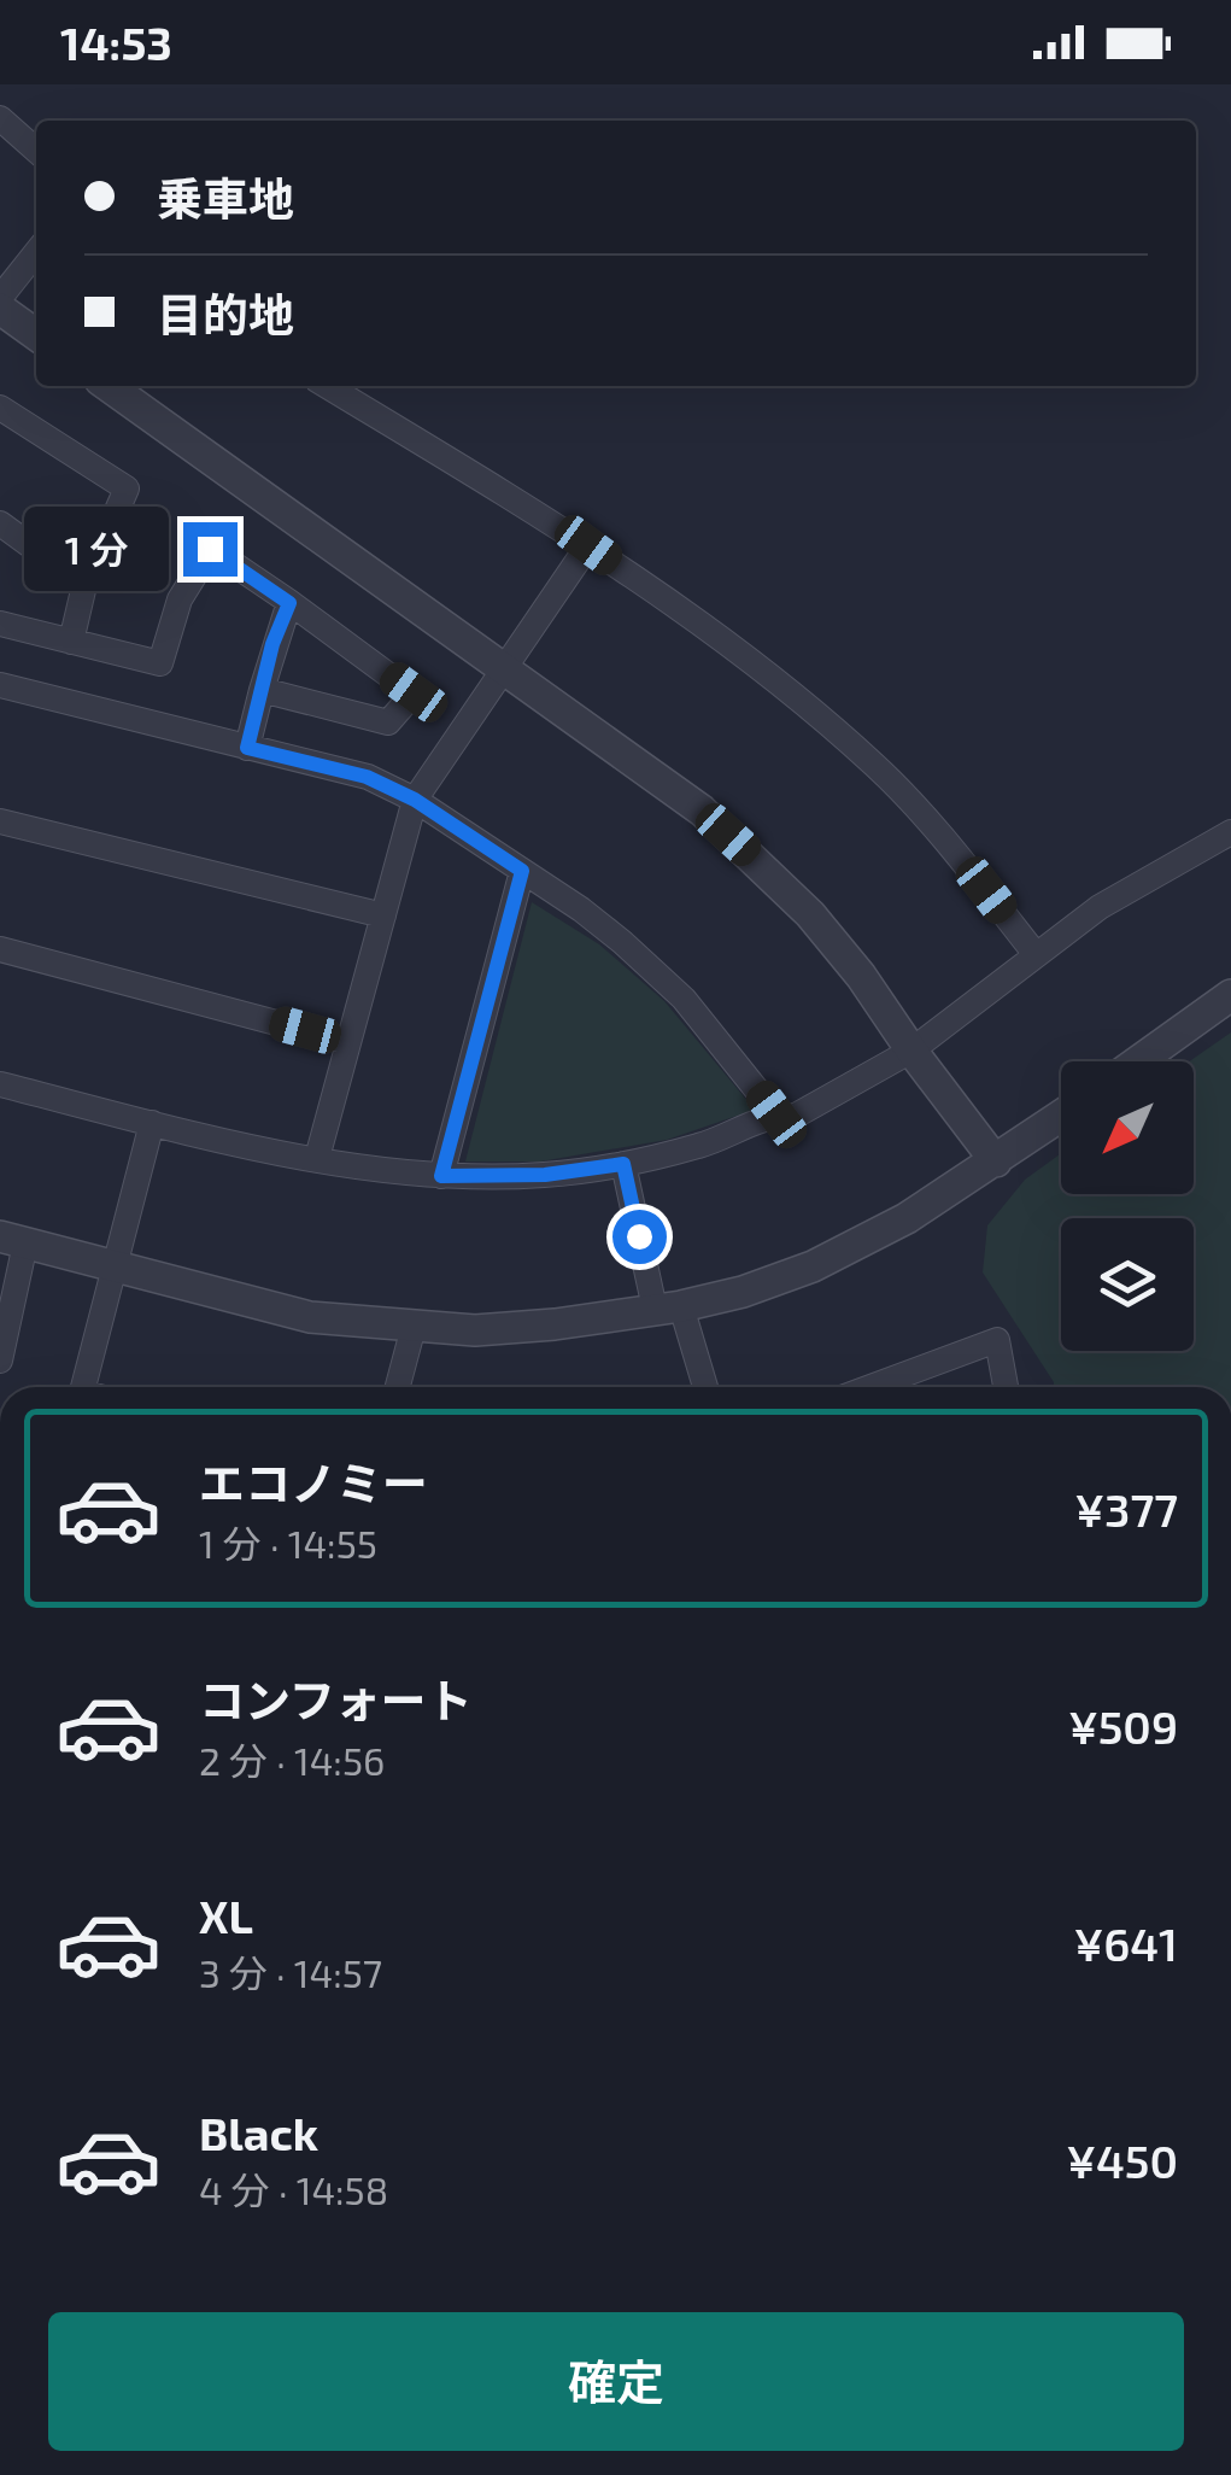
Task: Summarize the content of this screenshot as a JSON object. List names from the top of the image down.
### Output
{
  "north": "bottom left",
  "page": {
    "status": "14:53",
    "banner": ["乗車地", "目的地"],
    "bubble": "1 分",
    "list": [
      {
        "name": "エコノミー",
        "note": "1 分 · 14:55",
        "value": "¥377"
      },
      {
        "name": "コンフォート",
        "note": "2 分 · 14:56",
        "value": "¥509"
      },
      {
        "name": "XL",
        "note": "3 分 · 14:57",
        "value": "¥641"
      },
      {
        "name": "Black",
        "note": "4 分 · 14:58",
        "value": "¥450"
      }
    ],
    "buttons": "確定"
  }
}
